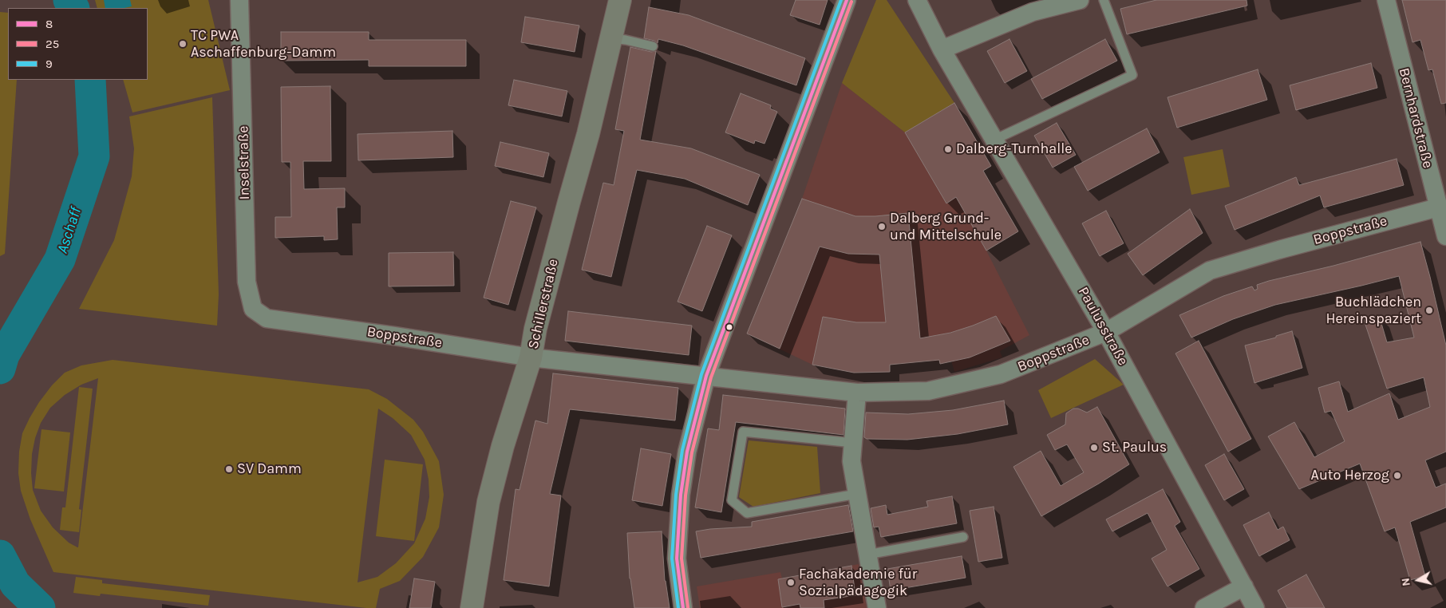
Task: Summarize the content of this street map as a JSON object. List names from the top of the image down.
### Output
{
  "streets": {
    "main road": ["Schillerstraße"],
    "street": [
      "Bernhardstraße",
      "Inselstraße",
      "Boppstraße",
      "Paulusstraße"
    ]
  },
  "crossings": [
    ["Bernhardstraße", "Boppstraße"],
    ["Inselstraße", "Boppstraße"],
    ["Boppstraße", "Schillerstraße"],
    ["Boppstraße", "Paulusstraße"]
  ],
  "water": ["Aschaff"],
  "places": [
    "TC PWA Aschaffenburg-Damm",
    "Dalberg-Turnhalle",
    "Dalberg Grund- und Mittelschule",
    "Buchlädchen Hereinspaziert",
    "St. Paulus",
    "SV Damm",
    "Auto Herzog",
    "Fachakademie für Sozialpädagogik"
  ],
  "lines": ["transit line 8", "transit line 9", "transit line 25"],
  "legend": ["8", "25", "9"],
  "north": "left"
}
